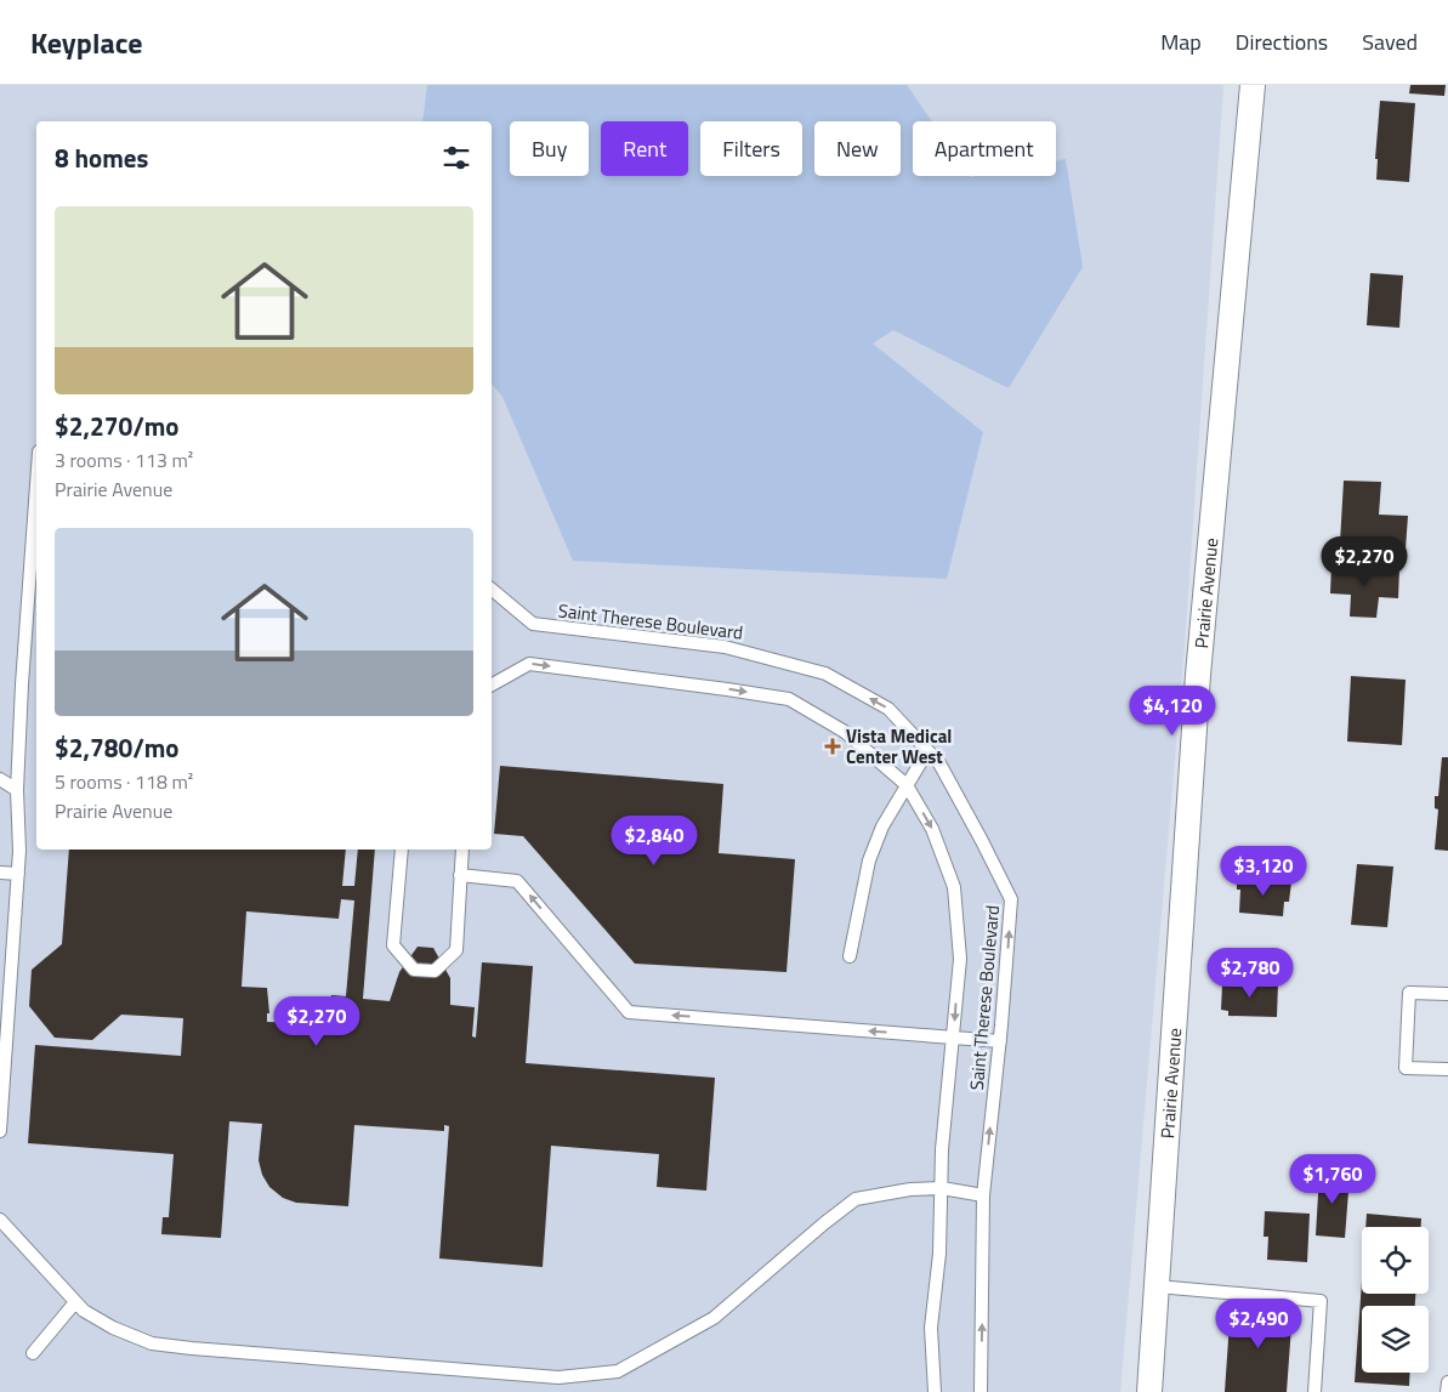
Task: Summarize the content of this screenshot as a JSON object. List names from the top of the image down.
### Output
{
  "streets": {
    "street": ["Prairie Avenue"],
    "lane": ["Saint Therese Boulevard"]
  },
  "places": {
    "health": ["Vista Medical Center West"]
  },
  "page": {
    "header": "Keyplace",
    "nav": ["Map", "Directions", "Saved"],
    "chip": [
      "Buy",
      "Rent",
      "Filters",
      "New",
      "Apartment"
    ],
    "heading": "8 homes",
    "list": [
      {
        "name": "$2,270/mo",
        "note": "3 rooms · 113 m² · Prairie Avenue"
      },
      {
        "name": "$2,780/mo",
        "note": "5 rooms · 118 m² · Prairie Avenue"
      }
    ],
    "price": [
      "$2,270",
      "$4,120",
      "$2,840",
      "$3,120",
      "$2,780",
      "$2,270",
      "$1,760",
      "$2,490"
    ]
  }
}
